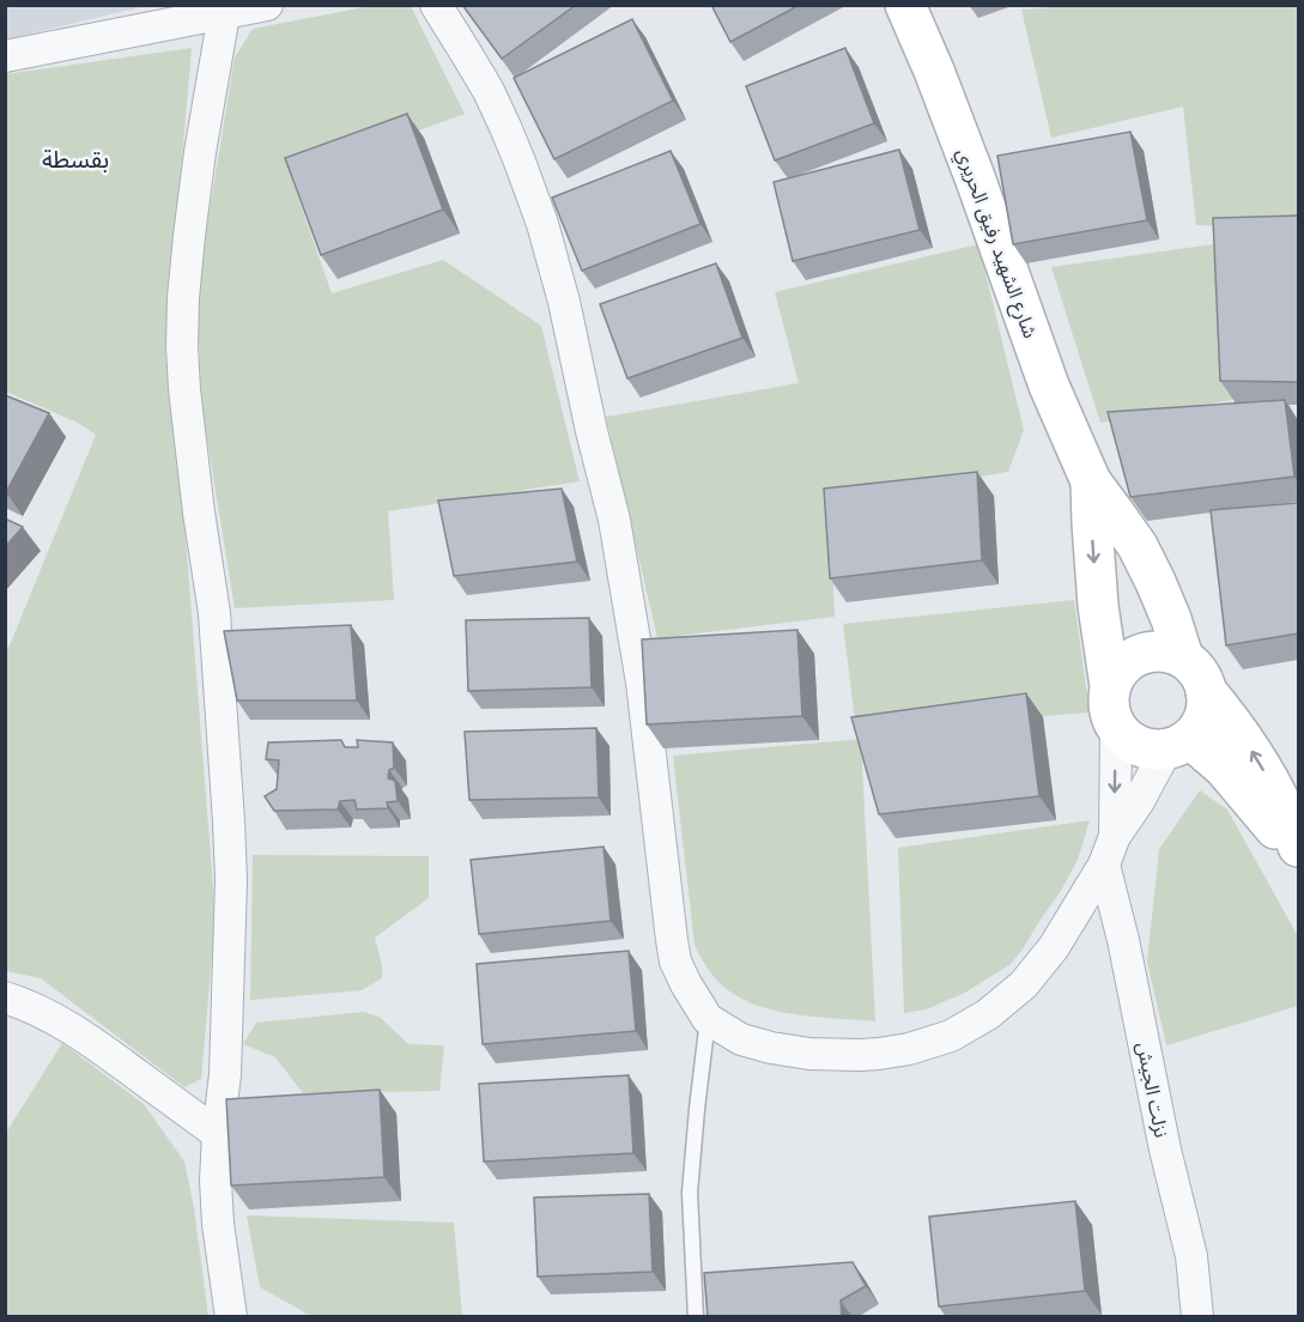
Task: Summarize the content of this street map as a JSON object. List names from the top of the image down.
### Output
{
  "streets": {
    "street": ["شارع الشهيد رفيق الحريري", "نزلت الجيش"]
  },
  "districts": ["بقسطة"]
}
